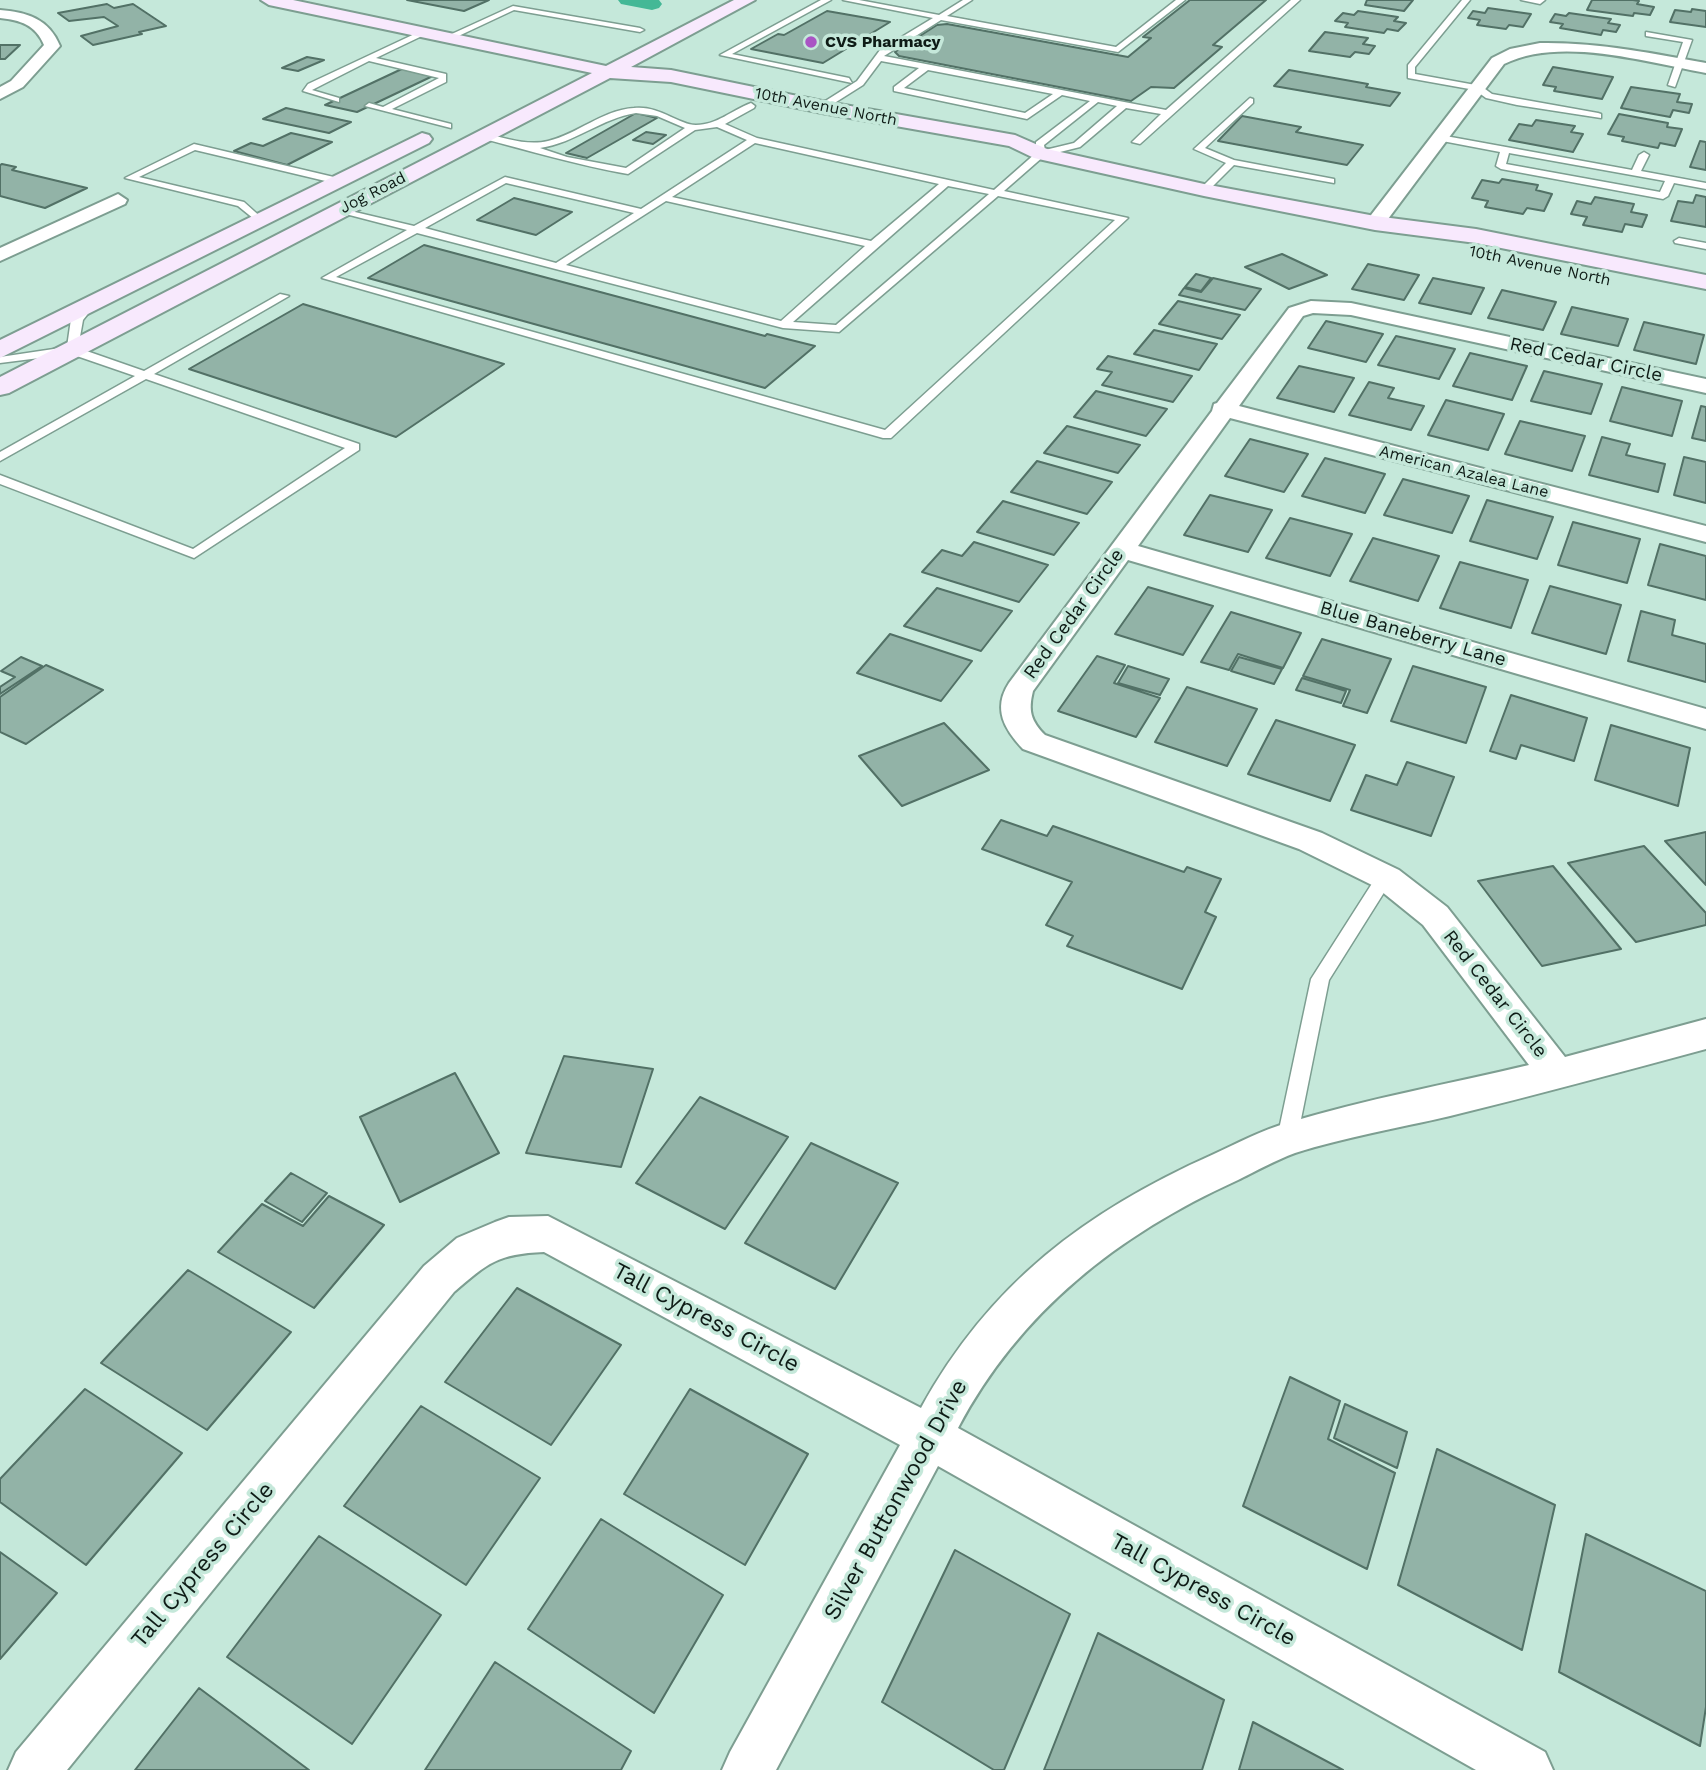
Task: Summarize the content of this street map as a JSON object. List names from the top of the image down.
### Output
{
  "streets": {
    "street": [
      "10th Avenue North",
      "Jog Road",
      "Red Cedar Circle",
      "American Azalea Lane",
      "Blue Baneberry Lane",
      "Tall Cypress Circle",
      "Silver Buttonwood Drive"
    ]
  },
  "crossings": [
    ["10th Avenue North", "Jog Road"],
    ["Red Cedar Circle", "American Azalea Lane"],
    ["Red Cedar Circle", "Blue Baneberry Lane"],
    ["Red Cedar Circle", "Silver Buttonwood Drive"],
    ["Tall Cypress Circle", "Silver Buttonwood Drive"]
  ],
  "places": ["CVS Pharmacy"]
}
